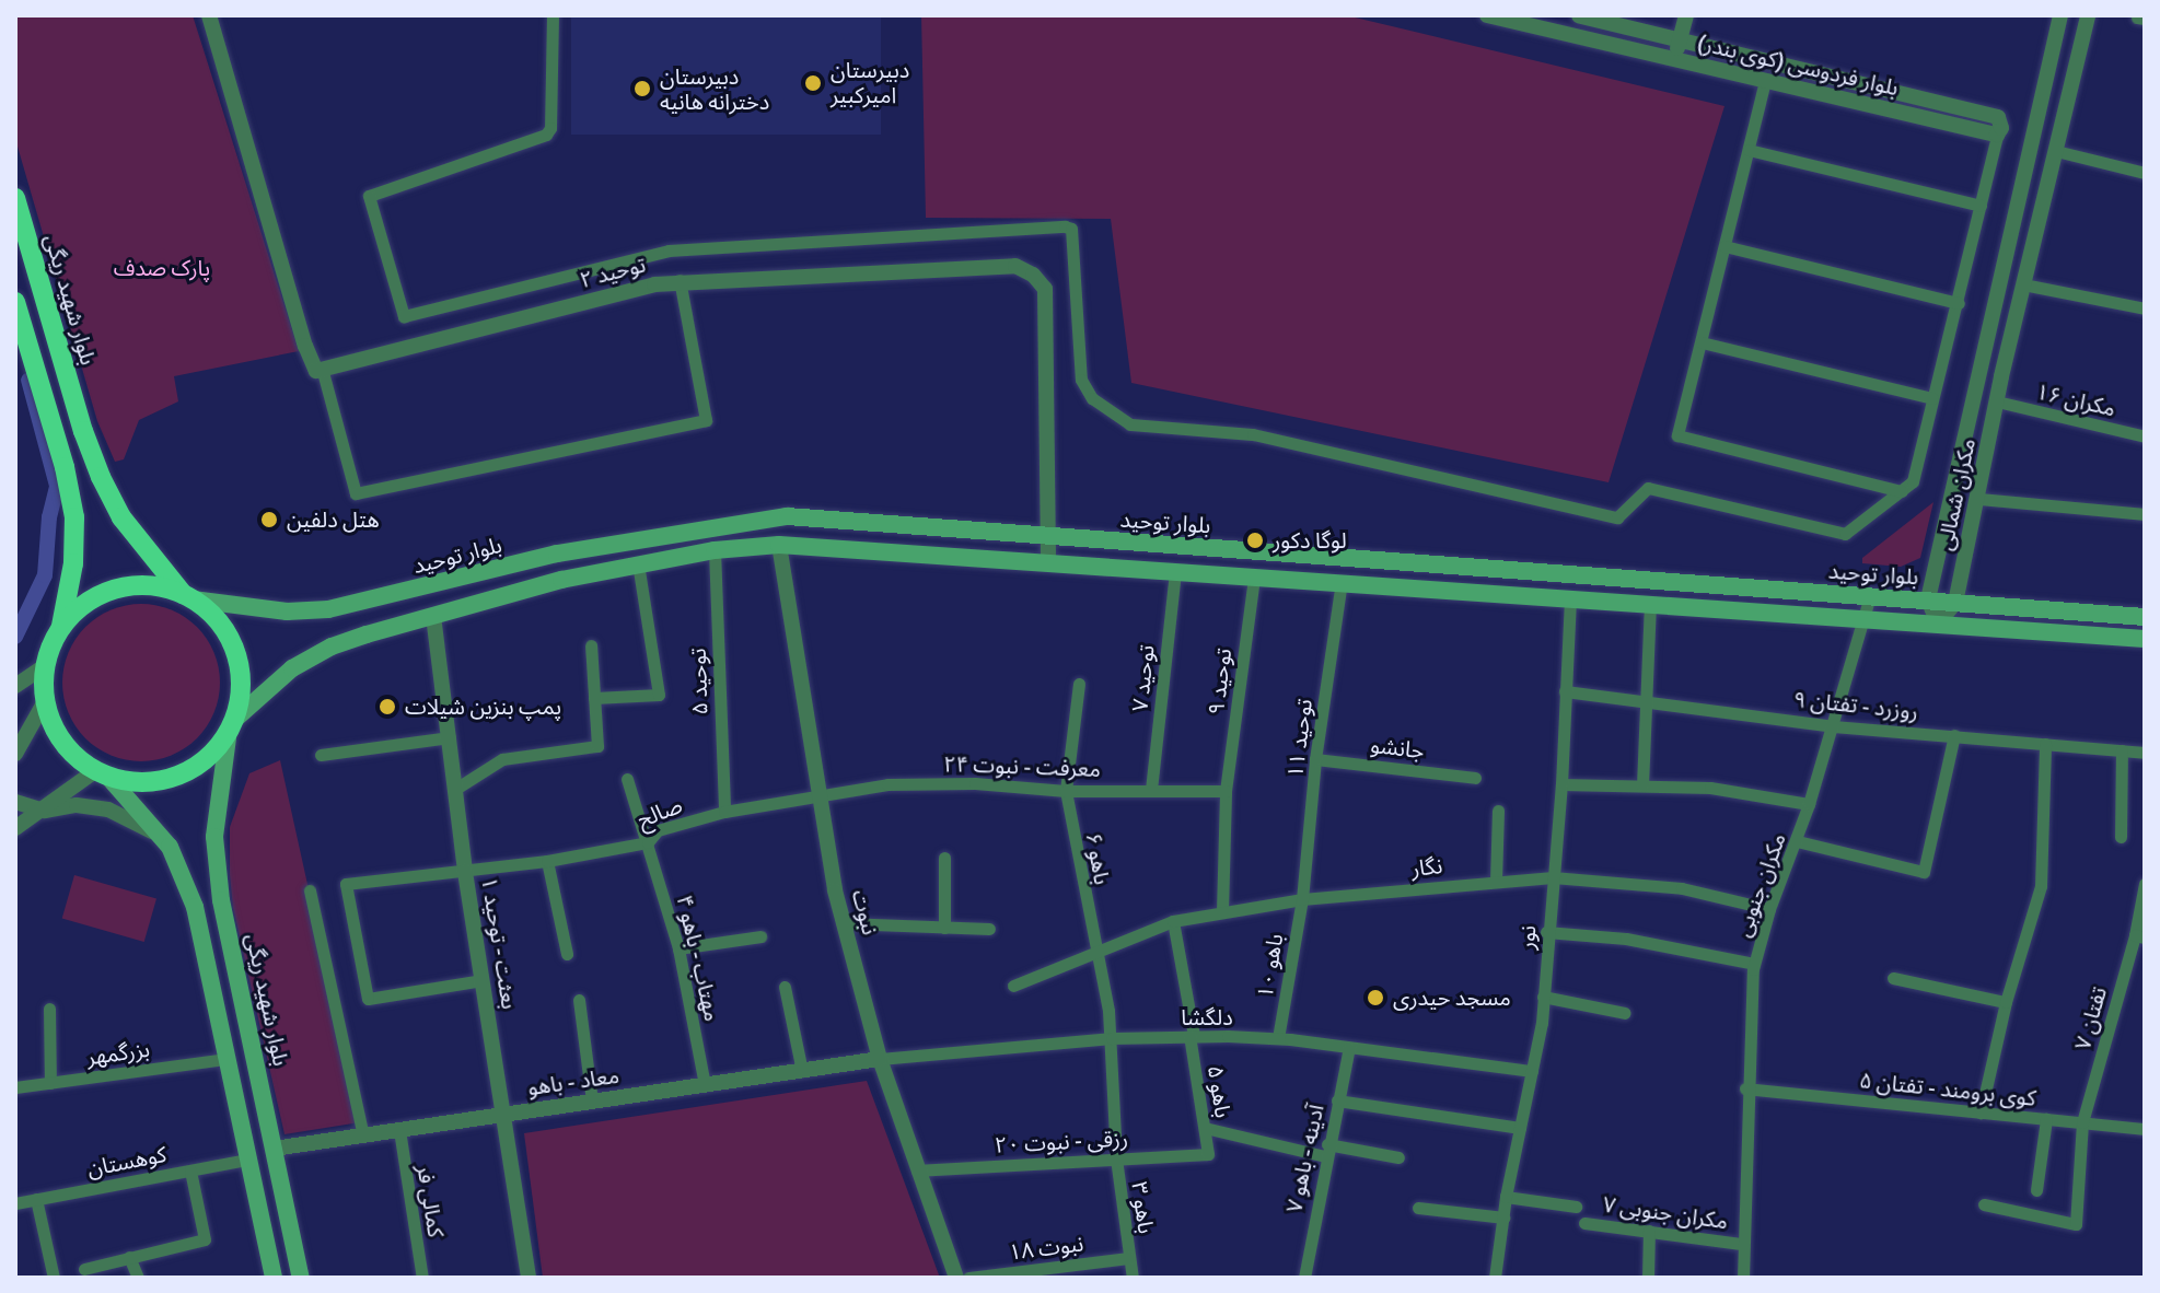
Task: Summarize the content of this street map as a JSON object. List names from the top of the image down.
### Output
{
  "streets": {
    "highway": ["بلوار شهید ریگی"],
    "main road": ["بلوار توحید"],
    "street": [
      "بلوار فردوسی (کوی بندر)",
      "توحید ۲",
      "مکران ۱۶",
      "مکران شمالی",
      "توحید ۷",
      "توحید ۵",
      "توحید ۹",
      "روزرد - تفتان ۹",
      "توحید ۱۱",
      "جانشو",
      "معرفت - نبوت ۲۴",
      "صالح",
      "باهو ۶",
      "نگار",
      "مکران جنوبی",
      "نبوت",
      "نور",
      "بعثت - توحید ۱",
      "مهتاب - باهو ۴",
      "باهو ۱۰",
      "دلگشا",
      "تفتان ۷",
      "بزرگمهر",
      "معاد - باهو",
      "کوی برومند - تفتان ۵",
      "باهو ۵",
      "رزقی - نبوت ۲۰",
      "آدینه - باهو ۷",
      "کوهستان",
      "کمالی فر",
      "باهو ۳",
      "مکران جنوبی ۷",
      "نبوت ۱۸"
    ]
  },
  "crossings": [
    ["توحید ۲", "بلوار توحید"],
    ["بلوار شهید ریگی", "بلوار توحید"],
    ["بلوار شهید ریگی", "معاد - باهو"],
    ["مکران ۱۶", "مکران شمالی"],
    ["مکران شمالی", "بلوار توحید"],
    ["بلوار توحید", "توحید ۷"],
    ["بلوار توحید", "توحید ۵"],
    ["بلوار توحید", "توحید ۹"],
    ["بلوار توحید", "توحید ۱۱"],
    ["بلوار توحید", "مکران جنوبی"],
    ["بلوار توحید", "نبوت"],
    ["بلوار توحید", "نور"],
    ["بلوار توحید", "بعثت - توحید ۱"],
    ["توحید ۷", "معرفت - نبوت ۲۴"],
    ["توحید ۵", "صالح"],
    ["توحید ۹", "معرفت - نبوت ۲۴"],
    ["توحید ۹", "نگار"],
    ["روزرد - تفتان ۹", "مکران جنوبی"],
    ["روزرد - تفتان ۹", "نور"],
    ["توحید ۱۱", "جانشو"],
    ["توحید ۱۱", "نگار"],
    ["توحید ۱۱", "باهو ۱۰"],
    ["معرفت - نبوت ۲۴", "صالح"],
    ["معرفت - نبوت ۲۴", "باهو ۶"],
    ["معرفت - نبوت ۲۴", "نبوت"],
    ["صالح", "نبوت"],
    ["صالح", "بعثت - توحید ۱"],
    ["صالح", "مهتاب - باهو ۴"],
    ["باهو ۶", "نگار"],
    ["باهو ۶", "دلگشا"],
    ["باهو ۶", "باهو ۳"],
    ["نگار", "مکران جنوبی"],
    ["نگار", "نور"],
    ["نگار", "باهو ۱۰"],
    ["نگار", "باهو ۵"],
    ["مکران جنوبی", "کوی برومند - تفتان ۵"],
    ["مکران جنوبی", "مکران جنوبی ۷"],
    ["نبوت", "دلگشا"],
    ["نبوت", "معاد - باهو"],
    ["نبوت", "رزقی - نبوت ۲۰"],
    ["نور", "دلگشا"],
    ["نور", "مکران جنوبی ۷"],
    ["بعثت - توحید ۱", "معاد - باهو"],
    ["مهتاب - باهو ۴", "معاد - باهو"],
    ["باهو ۱۰", "دلگشا"],
    ["دلگشا", "معاد - باهو"],
    ["دلگشا", "باهو ۵"],
    ["دلگشا", "آدینه - باهو ۷"],
    ["دلگشا", "باهو ۳"],
    ["تفتان ۷", "کوی برومند - تفتان ۵"],
    ["معاد - باهو", "کمالی فر"],
    ["باهو ۵", "رزقی - نبوت ۲۰"],
    ["رزقی - نبوت ۲۰", "باهو ۳"],
    ["باهو ۳", "نبوت ۱۸"]
  ],
  "parks": ["پارک صدف"],
  "places": [
    "دبیرستان امیرکبیر",
    "دبیرستان دخترانه هانیه",
    "هتل دلفین",
    "لوگا دکور",
    "پمپ بنزین شیلات",
    "مسجد حیدری"
  ]
}
